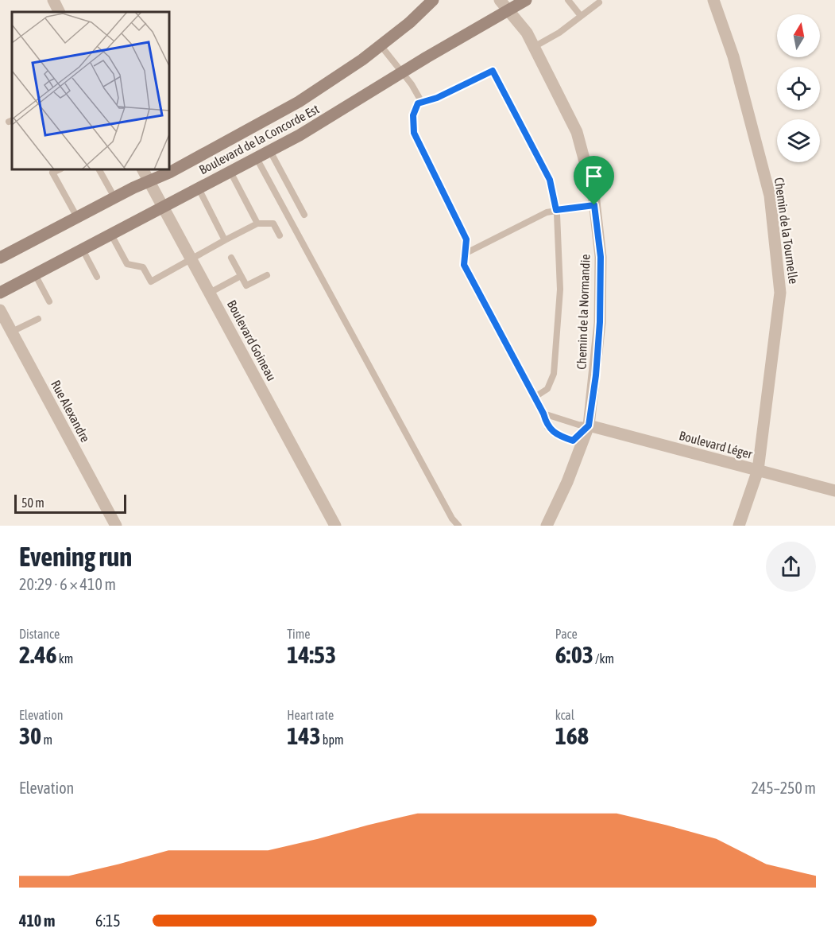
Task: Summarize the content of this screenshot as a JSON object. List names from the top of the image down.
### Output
{
  "streets": {
    "street": [
      "Boulevard de la Concorde Est",
      "Chemin de la Tournelle",
      "Chemin de la Normandie",
      "Boulevard Goineau",
      "Rue Alexandre",
      "Boulevard Léger"
    ]
  },
  "crossings": [
    ["Boulevard de la Concorde Est", "Chemin de la Normandie"],
    ["Boulevard de la Concorde Est", "Boulevard Goineau"],
    ["Chemin de la Tournelle", "Boulevard Léger"],
    ["Chemin de la Normandie", "Boulevard Léger"]
  ],
  "scale_bar": "50 m",
  "north": "top",
  "page": {
    "scale": "50 m",
    "heading": ["Evening run", "20:29 · 6 × 410 m"],
    "stats": [
      ["Distance", "2.46 km"],
      ["Time", "14:53"],
      ["Pace", "6:03 /km"],
      ["Elevation", "30 m"],
      ["Heart rate", "143 bpm"],
      ["kcal", "168"]
    ],
    "chart": ["Elevation", "245–250 m"],
    "list": [
      {
        "name": "410 m",
        "note": "6:15"
      }
    ]
  }
}
